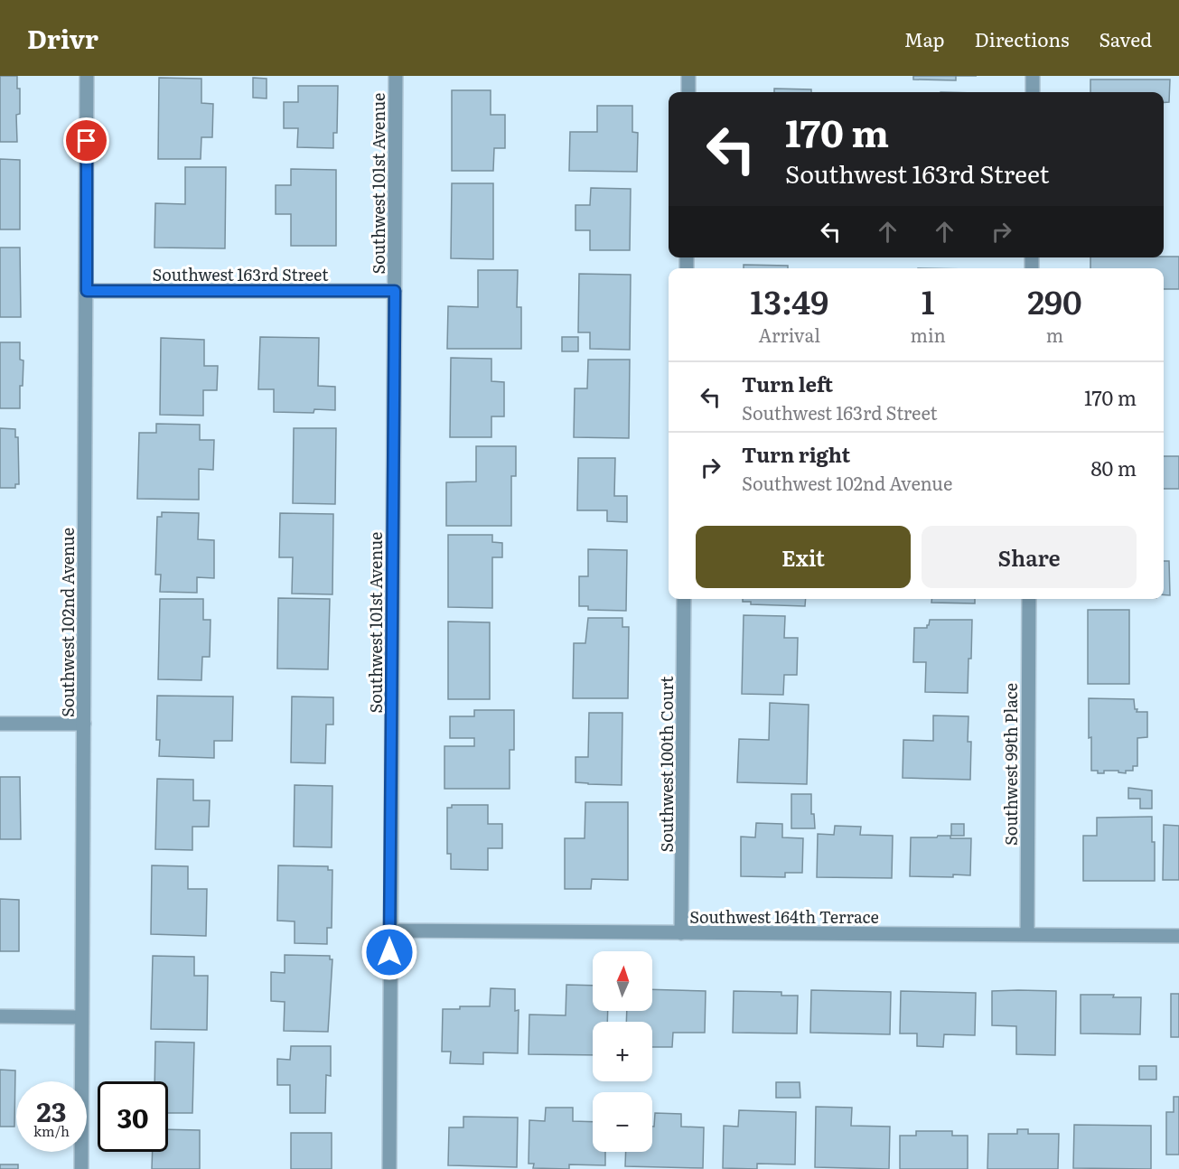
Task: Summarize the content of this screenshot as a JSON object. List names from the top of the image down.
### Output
{
  "streets": {
    "street": [
      "Southwest 101st Avenue",
      "Southwest 163rd Street",
      "Southwest 102nd Avenue",
      "Southwest 100th Court",
      "Southwest 99th Place",
      "Southwest 164th Terrace"
    ]
  },
  "crossings": [
    ["Southwest 101st Avenue", "Southwest 163rd Street"],
    ["Southwest 101st Avenue", "Southwest 164th Terrace"],
    ["Southwest 163rd Street", "Southwest 102nd Avenue"],
    ["Southwest 100th Court", "Southwest 164th Terrace"],
    ["Southwest 99th Place", "Southwest 164th Terrace"]
  ],
  "north": "top",
  "page": {
    "header": "Drivr",
    "nav": ["Map", "Directions", "Saved"],
    "turn": ["170 m", "Southwest 163rd Street"],
    "eta": [
      "13:49",
      "Arrival",
      "1",
      "min",
      "290",
      "m"
    ],
    "list": [
      {
        "name": "Turn left",
        "note": "Southwest 163rd Street",
        "value": "170 m"
      },
      {
        "name": "Turn right",
        "note": "Southwest 102nd Avenue",
        "value": "80 m"
      }
    ],
    "buttons": ["Exit", "Share"],
    "map_buttons": ["+", "−"],
    "speed": "23 km/h",
    "limit": "30"
  }
}
